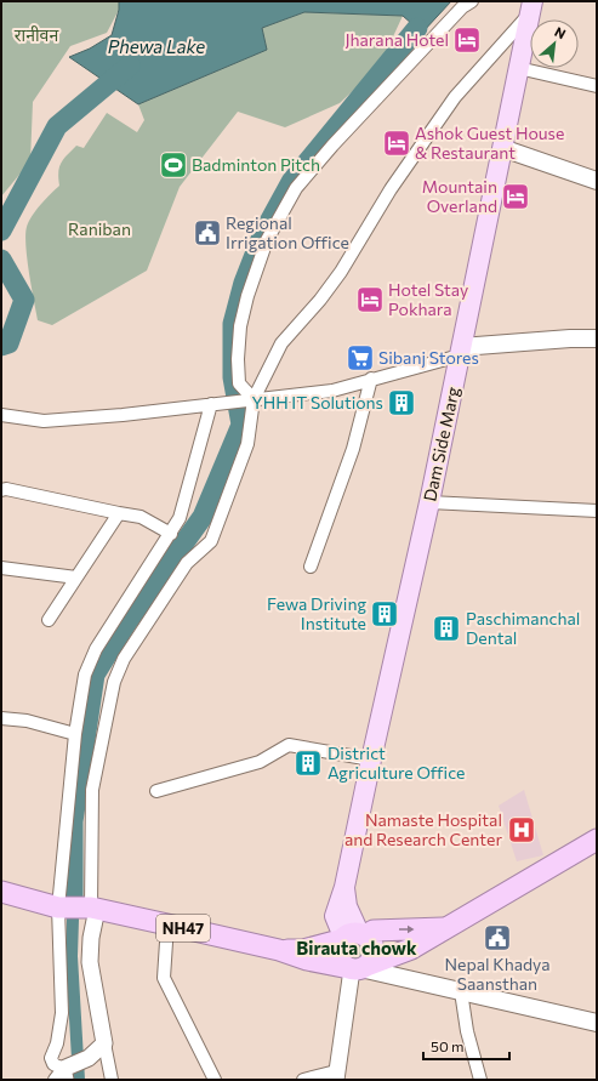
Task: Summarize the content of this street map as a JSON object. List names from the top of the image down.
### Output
{
  "streets": {
    "highway": ["NH47"],
    "main road": ["Dam Side Marg"]
  },
  "crossings": [
    ["Dam Side Marg", "NH47"]
  ],
  "districts": ["Birauta chowk"],
  "water": ["Phewa Lake"],
  "parks": ["रानीवन", "Raniban"],
  "places": {
    "hotel": [
      "Jharana Hotel",
      "Ashok Guest House & Restaurant",
      "Mountain Overland",
      "Hotel Stay Pokhara"
    ],
    "sports": ["Badminton Pitch"],
    "public building": ["Regional Irrigation Office", "Nepal Khadya Saansthan"],
    "supermarket": ["Sibanj Stores"],
    "building": [
      "YHH IT Solutions",
      "Fewa Driving Institute",
      "Paschimanchal Dental",
      "District Agriculture Office"
    ],
    "hospital": ["Namaste Hospital and Research Center"]
  },
  "scale_bar": "50 m",
  "north": "top right"
}
